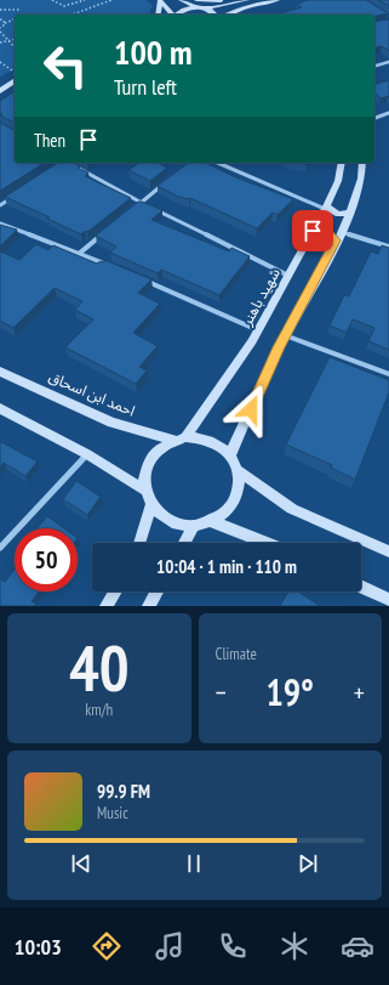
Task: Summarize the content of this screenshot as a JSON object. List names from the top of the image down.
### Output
{
  "streets": {
    "main road": ["شهید باهنر", "احمد ابن اسحاق"]
  },
  "crossings": [
    ["شهید باهنر", "احمد ابن اسحاق"]
  ],
  "page": {
    "turn": ["100 m", "Turn left"],
    "then": "Then",
    "limit": "50",
    "trip": "10:04 · 1 min · 110 m",
    "tile": [
      ["40", "km/h"],
      "Climate"
    ],
    "heat": ["−", "19°", "+"],
    "song": ["99.9 FM", "Music"],
    "tabs": "10:03"
  }
}
